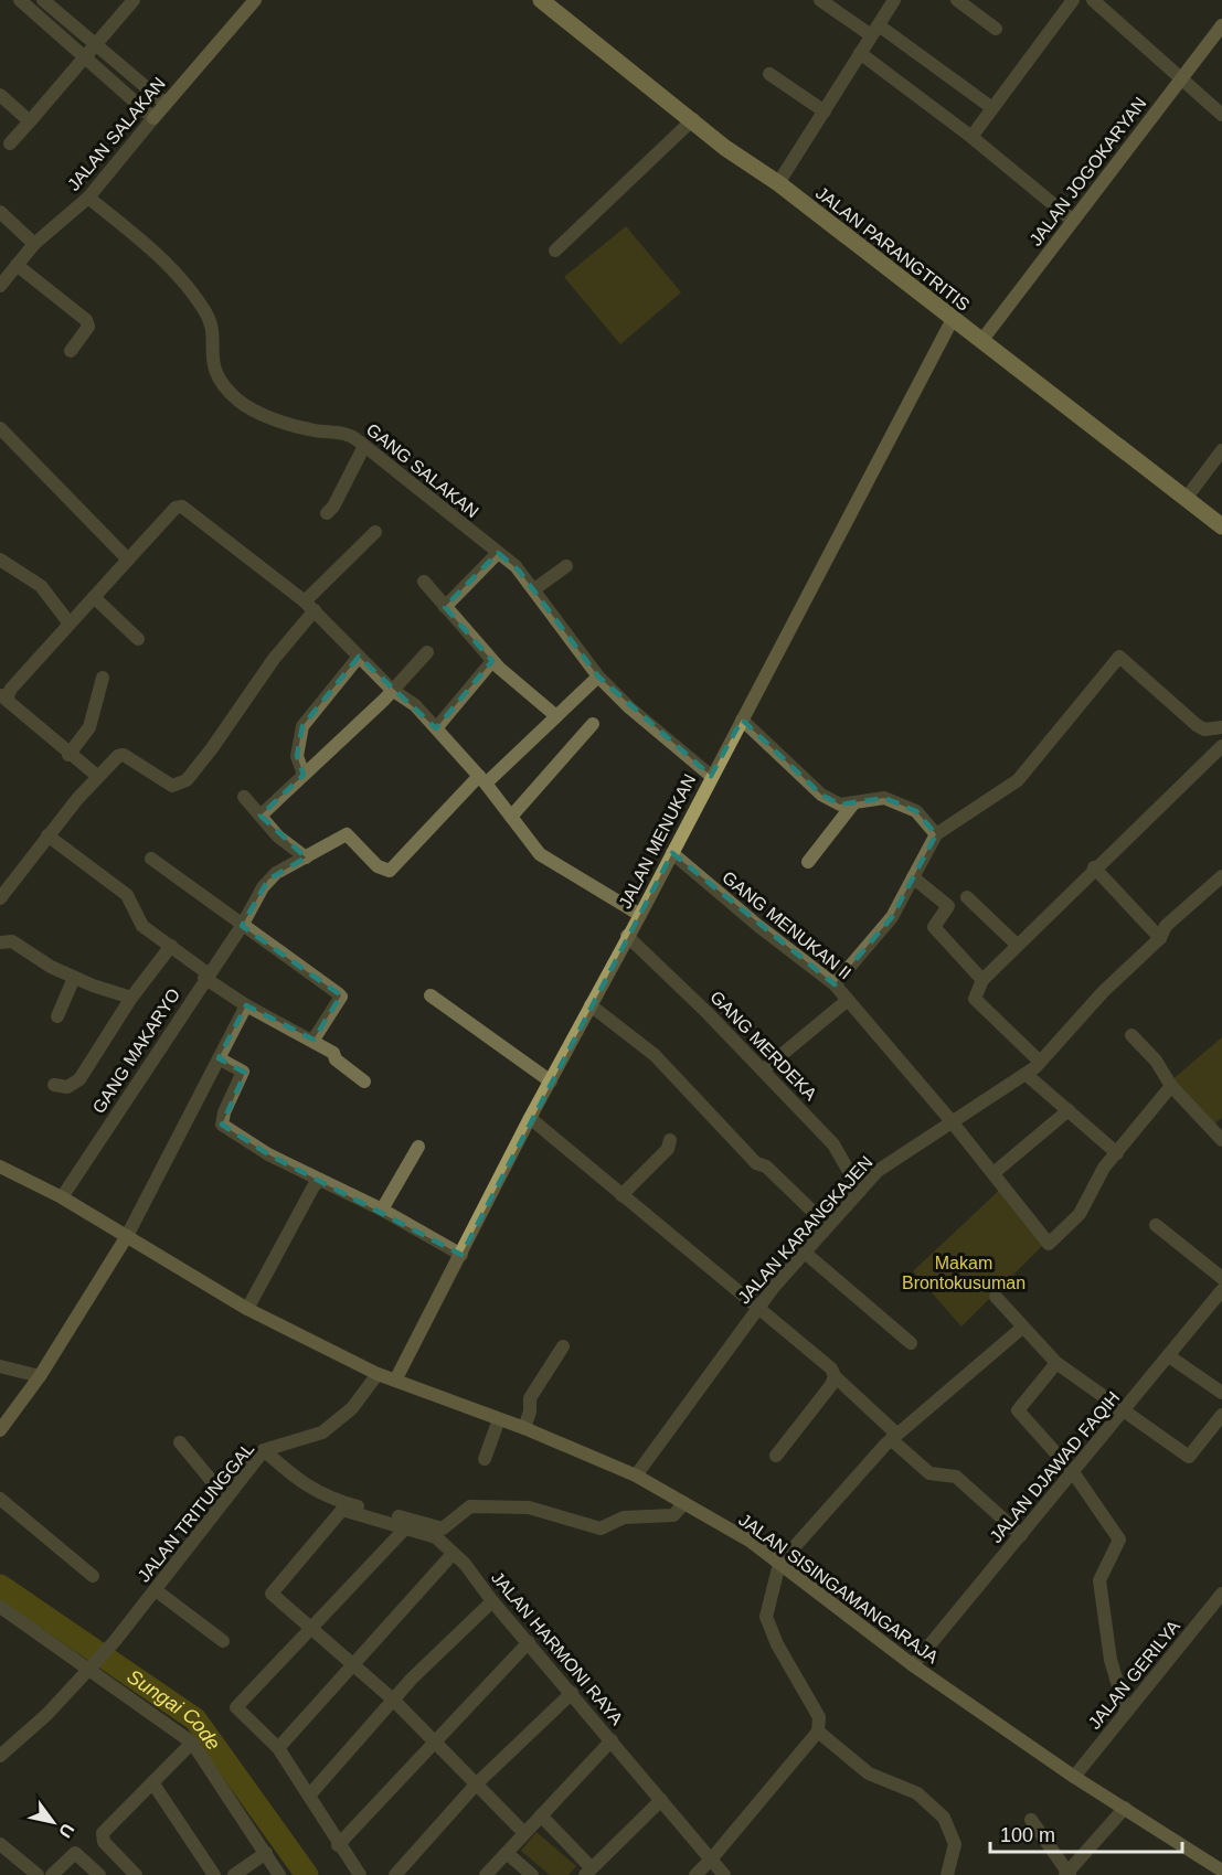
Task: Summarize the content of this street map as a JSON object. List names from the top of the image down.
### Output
{
  "streets": {
    "main road": [
      "JALAN SALAKAN",
      "JALAN JOGOKARYAN",
      "JALAN PARANGTRITIS",
      "JALAN MENUKAN",
      "JALAN SISINGAMANGARAJA"
    ],
    "street": [
      "GANG SALAKAN",
      "GANG MENUKAN II",
      "GANG MERDEKA",
      "GANG MAKARYO",
      "JALAN KARANGKAJEN",
      "JALAN DJAWAD FAQIH",
      "JALAN TRITUNGGAL",
      "JALAN HARMONI RAYA",
      "JALAN GERILYA"
    ]
  },
  "crossings": [
    ["JALAN SALAKAN", "GANG SALAKAN"],
    ["JALAN JOGOKARYAN", "JALAN PARANGTRITIS"],
    ["JALAN PARANGTRITIS", "JALAN MENUKAN"],
    ["GANG SALAKAN", "JALAN MENUKAN"],
    ["JALAN MENUKAN", "GANG MENUKAN II"],
    ["JALAN MENUKAN", "GANG MERDEKA"],
    ["JALAN MENUKAN", "JALAN SISINGAMANGARAJA"],
    ["GANG MENUKAN II", "JALAN KARANGKAJEN"],
    ["GANG MERDEKA", "JALAN KARANGKAJEN"],
    ["GANG MAKARYO", "JALAN SISINGAMANGARAJA"],
    ["JALAN KARANGKAJEN", "JALAN SISINGAMANGARAJA"],
    ["JALAN DJAWAD FAQIH", "JALAN SISINGAMANGARAJA"],
    ["JALAN TRITUNGGAL", "JALAN SISINGAMANGARAJA"],
    ["JALAN SISINGAMANGARAJA", "JALAN GERILYA"]
  ],
  "water": ["Sungai Code"],
  "parks": ["Makam Brontokusuman"],
  "scale_bar": "100 m",
  "north": "bottom right"
}
